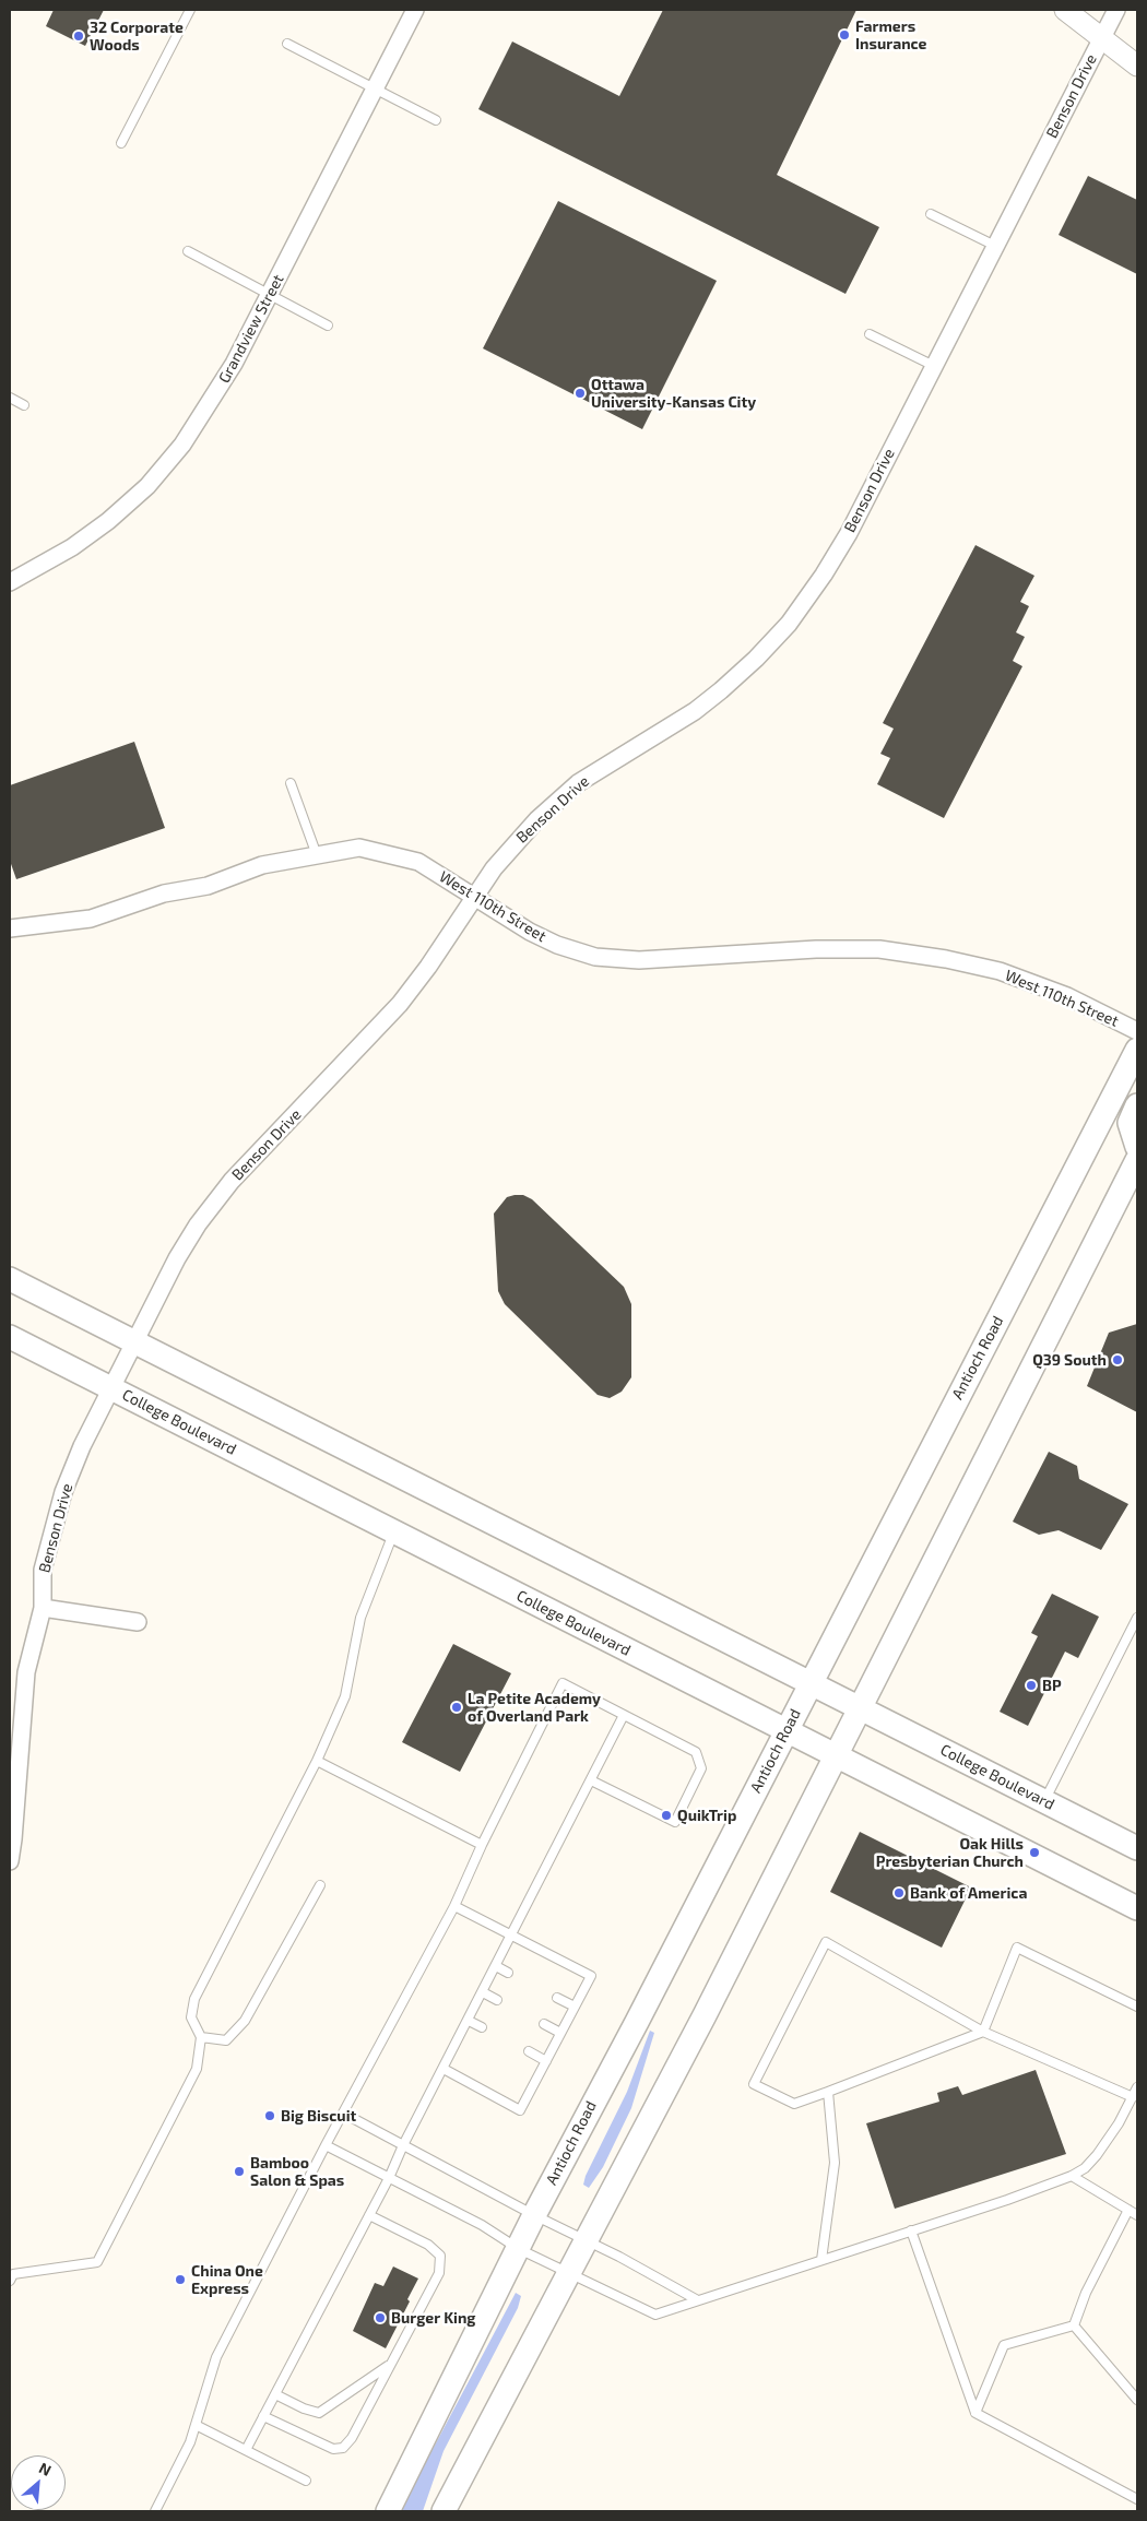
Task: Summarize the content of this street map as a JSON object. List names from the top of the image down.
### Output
{
  "streets": {
    "main road": ["Antioch Road", "College Boulevard"],
    "street": ["Benson Drive", "Grandview Street", "West 110th Street"]
  },
  "crossings": [
    ["Benson Drive", "West 110th Street"],
    ["Benson Drive", "College Boulevard"],
    ["Antioch Road", "College Boulevard"]
  ],
  "places": [
    "Farmers Insurance",
    "32 Corporate Woods",
    "Ottawa University-Kansas City",
    "Q39 South",
    "BP",
    "La Petite Academy of Overland Park",
    "QuikTrip",
    "Oak Hills Presbyterian Church",
    "Bank of America",
    "Big Biscuit",
    "Bamboo Salon & Spas",
    "China One Express",
    "Burger King"
  ],
  "north": "top right"
}
